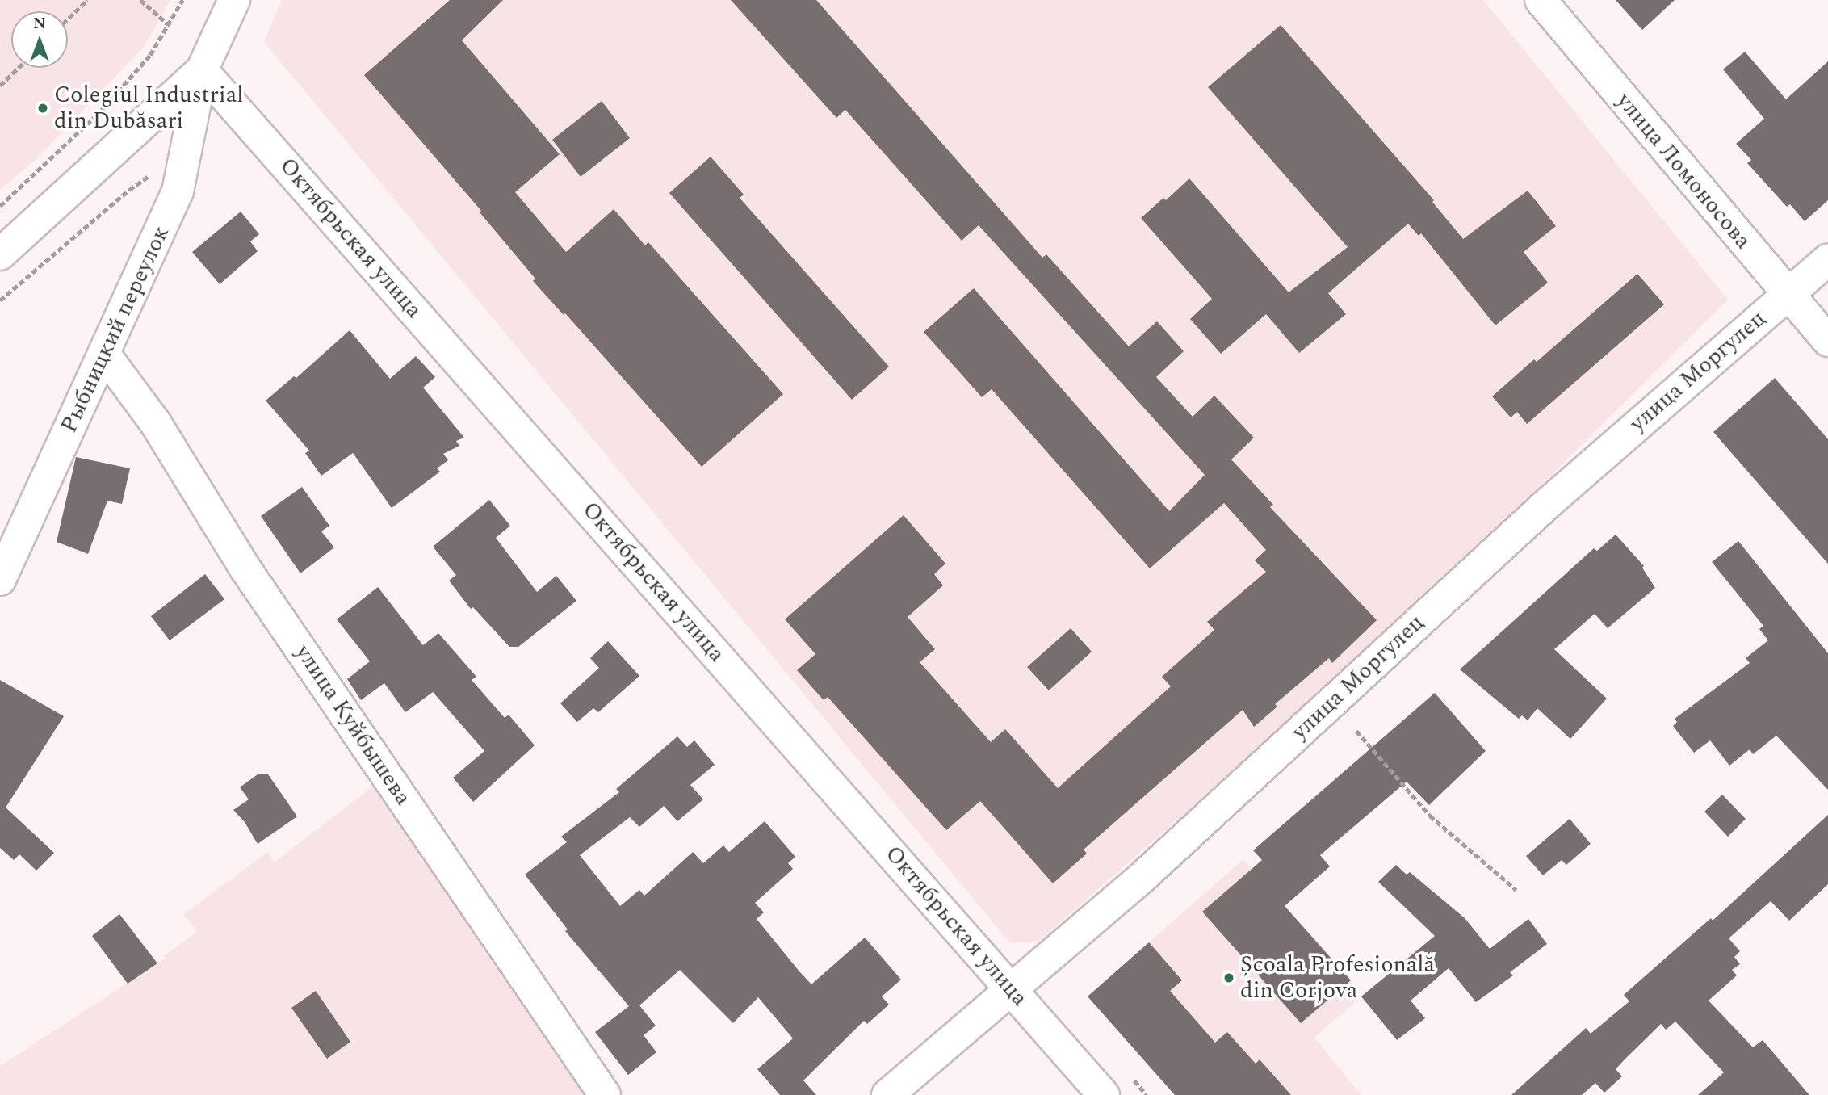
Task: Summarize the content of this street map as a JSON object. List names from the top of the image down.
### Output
{
  "streets": {
    "street": [
      "улица Ломоносова",
      "Октябрьская улица",
      "Рыбницкий переулок",
      "улица Моргулец",
      "улица Куйбышева"
    ]
  },
  "crossings": [
    ["улица Ломоносова", "улица Моргулец"],
    ["Октябрьская улица", "Рыбницкий переулок"],
    ["Октябрьская улица", "улица Моргулец"],
    ["Рыбницкий переулок", "улица Куйбышева"]
  ],
  "places": ["Colegiul Industrial din Dubăsari", "Școala Profesională din Corjova"],
  "north": "top"
}
